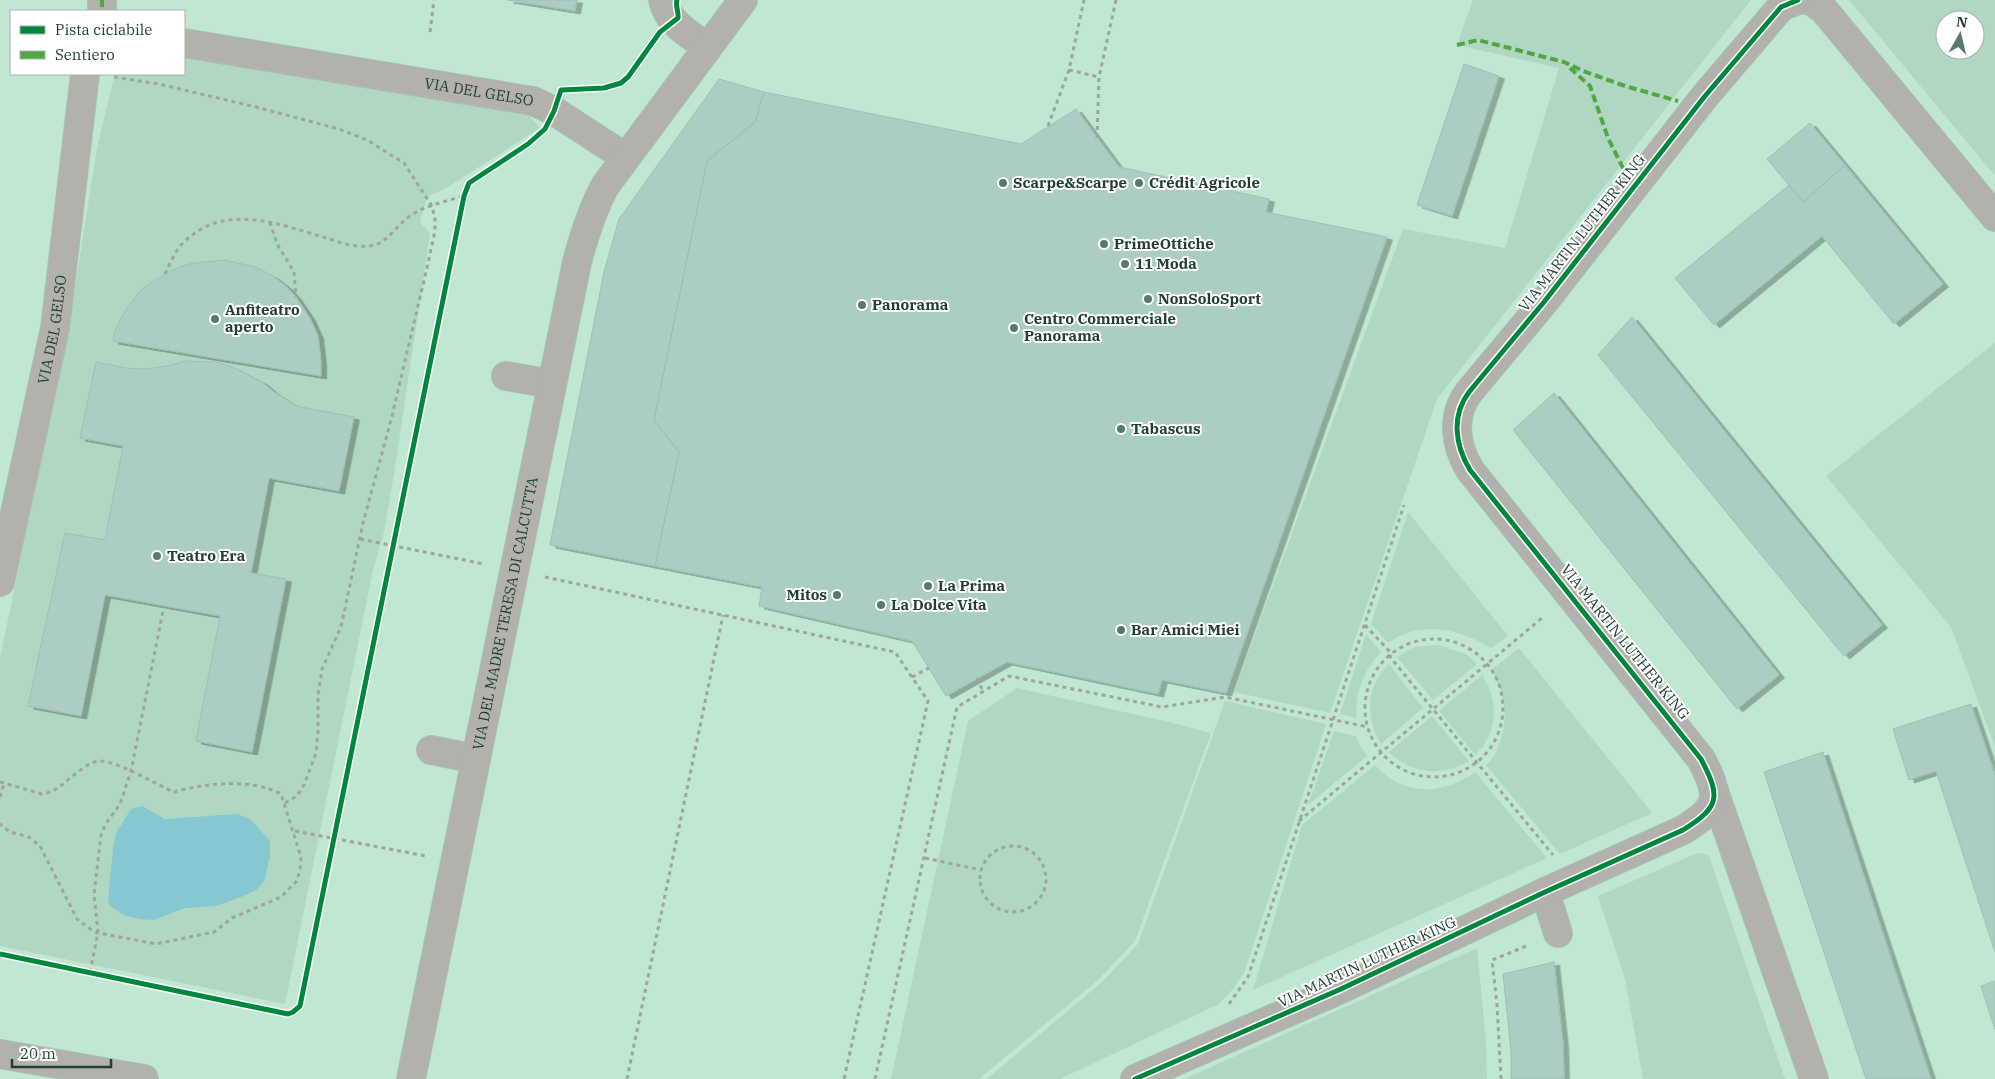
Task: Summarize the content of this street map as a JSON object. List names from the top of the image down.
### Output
{
  "streets": {
    "street": ["VIA DEL GELSO", "VIA MARTIN LUTHER KING", "VIA DEL MADRE TERESA DI CALCUTTA"]
  },
  "crossings": [
    ["VIA DEL GELSO", "VIA DEL MADRE TERESA DI CALCUTTA"]
  ],
  "places": [
    "Scarpe&Scarpe",
    "Crédit Agricole",
    "PrimeOttiche",
    "11 Moda",
    "NonSoloSport",
    "Panorama",
    "Anfiteatro aperto",
    "Centro Commerciale Panorama",
    "Tabascus",
    "Teatro Era",
    "La Prima",
    "Mitos",
    "La Dolce Vita",
    "Bar Amici Miei"
  ],
  "legend": ["Pista ciclabile", "Sentiero"],
  "scale_bar": "20 m",
  "north": "top"
}
